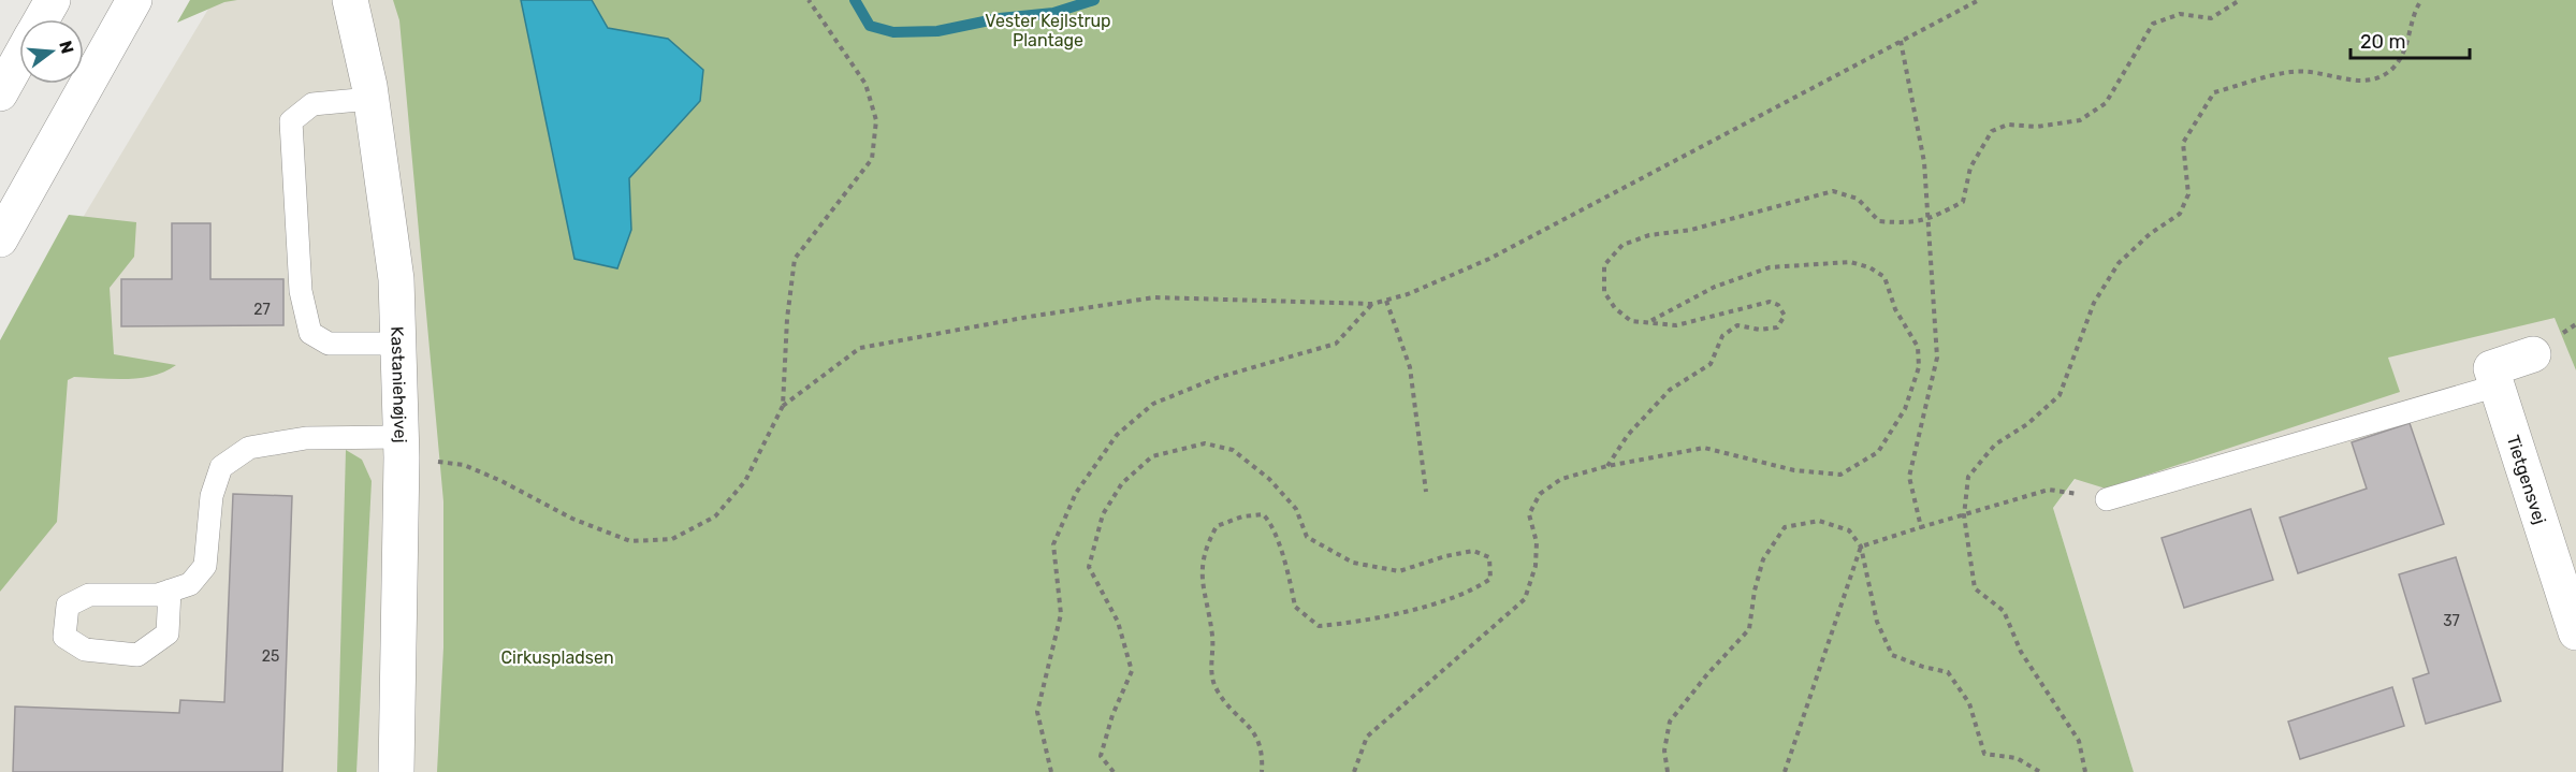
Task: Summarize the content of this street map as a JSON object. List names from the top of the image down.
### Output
{
  "streets": {
    "main road": ["Kastaniehøjvej", "Tietgensvej"]
  },
  "parks": ["Vester Kejlstrup Plantage", "Cirkuspladsen"],
  "house_numbers": ["27", "37", "25"],
  "scale_bar": "20 m",
  "north": "right"
}
